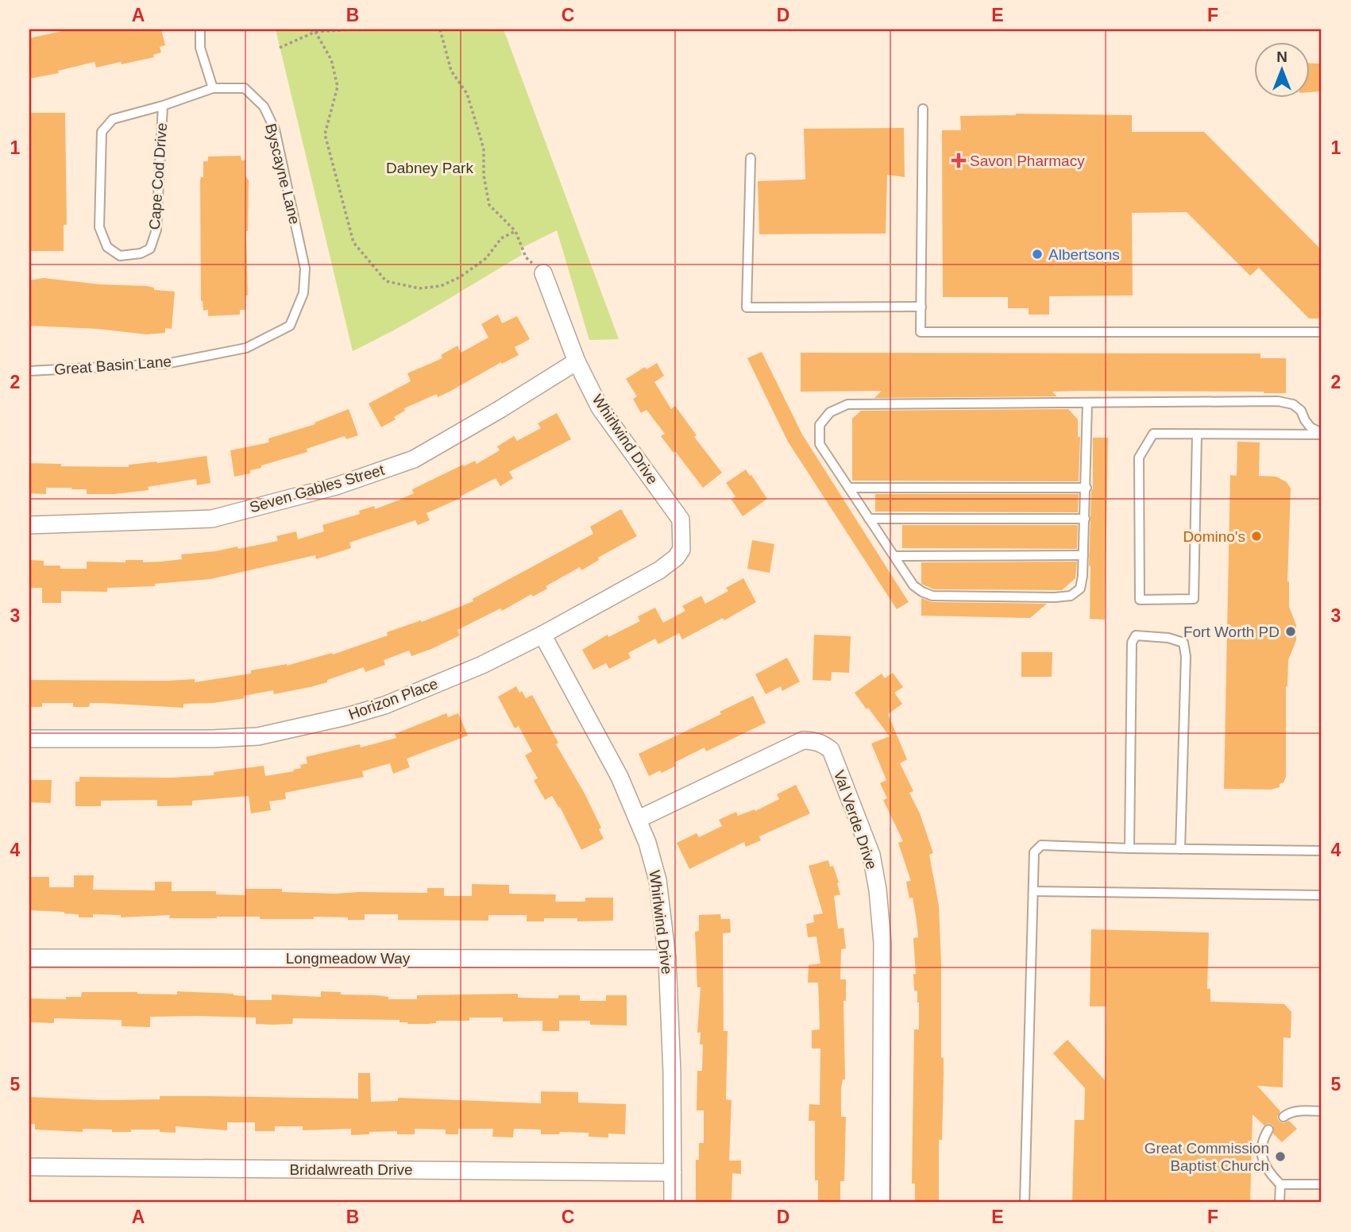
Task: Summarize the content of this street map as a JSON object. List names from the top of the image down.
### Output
{
  "streets": {
    "street": [
      "Whirlwind Drive",
      "Seven Gables Street",
      "Horizon Place",
      "Val Verde Drive",
      "Longmeadow Way",
      "Bridalwreath Drive"
    ],
    "lane": ["Byscayne Lane", "Cape Cod Drive", "Great Basin Lane"]
  },
  "crossings": [
    ["Byscayne Lane", "Cape Cod Drive"],
    ["Byscayne Lane", "Great Basin Lane"],
    ["Whirlwind Drive", "Seven Gables Street"],
    ["Whirlwind Drive", "Horizon Place"],
    ["Whirlwind Drive", "Val Verde Drive"],
    ["Whirlwind Drive", "Longmeadow Way"],
    ["Whirlwind Drive", "Bridalwreath Drive"]
  ],
  "parks": ["Dabney Park"],
  "places": {
    "health": ["Savon Pharmacy"],
    "other": [
      "Albertsons",
      "Domino's",
      "Fort Worth PD",
      "Great Commission Baptist Church"
    ]
  },
  "north": "top",
  "grid": {
    "columns": [
      "A",
      "B",
      "C",
      "D",
      "E",
      "F"
    ],
    "rows": [
      "1",
      "2",
      "3",
      "4",
      "5"
    ]
  }
}
